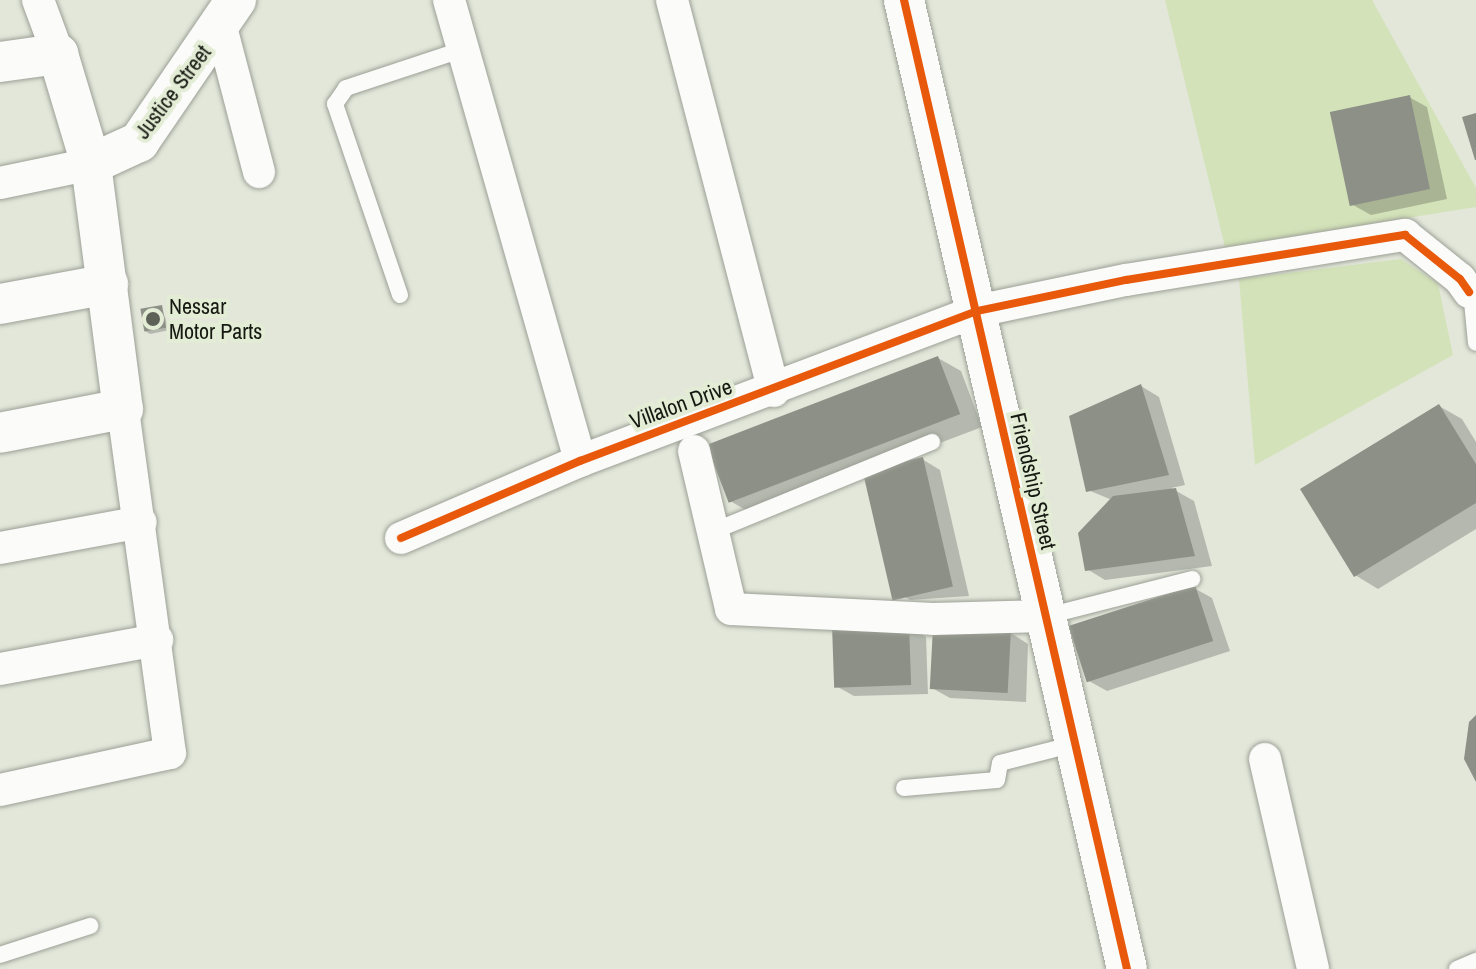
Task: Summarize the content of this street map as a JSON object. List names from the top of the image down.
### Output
{
  "streets": {
    "street": ["Justice Street", "Villalon Drive", "Friendship Street"]
  },
  "crossings": [
    ["Villalon Drive", "Friendship Street"]
  ],
  "places": ["Nessar Motor Parts"]
}
